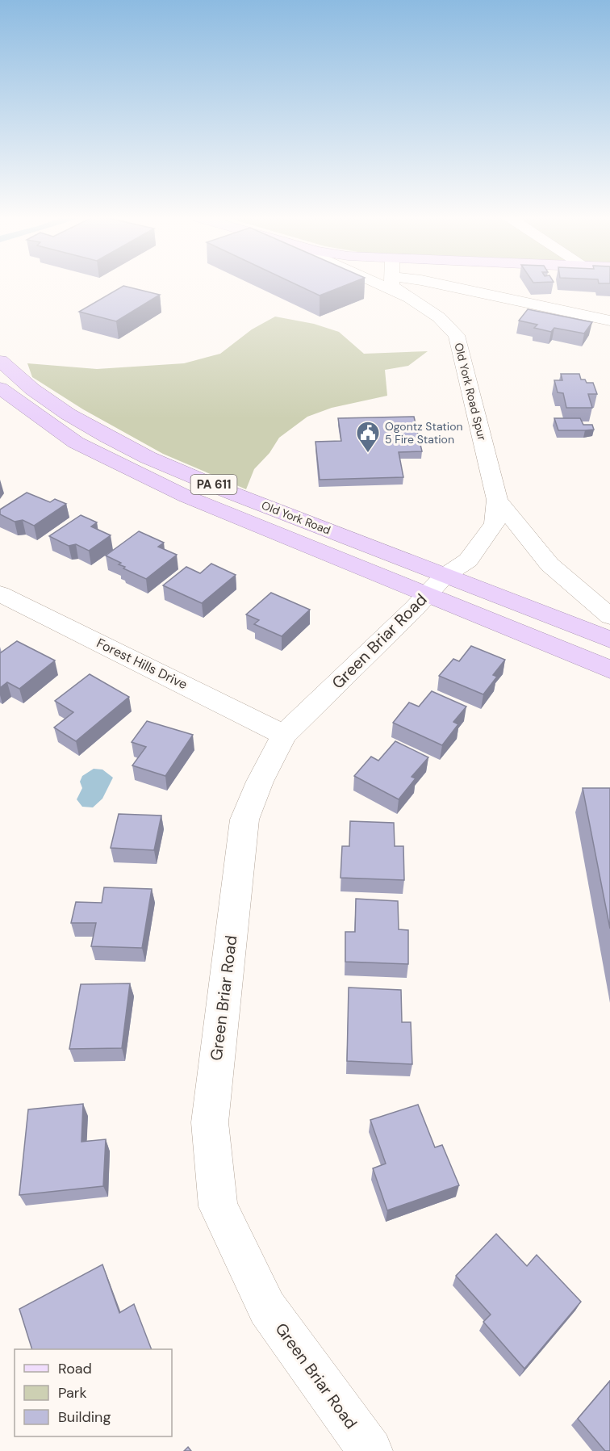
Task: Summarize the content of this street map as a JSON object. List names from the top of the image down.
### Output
{
  "streets": {
    "highway": ["PA 611", "Old York Road"],
    "street": ["Old York Road Spur", "Green Briar Road", "Forest Hills Drive"]
  },
  "crossings": [
    ["Old York Road Spur", "Old York Road"],
    ["Old York Road Spur", "Green Briar Road"],
    ["Old York Road", "Green Briar Road"],
    ["Green Briar Road", "Forest Hills Drive"]
  ],
  "places": {
    "public building": ["Ogontz Station 5 Fire Station"]
  },
  "legend": ["Road", "Park", "Building"]
}
